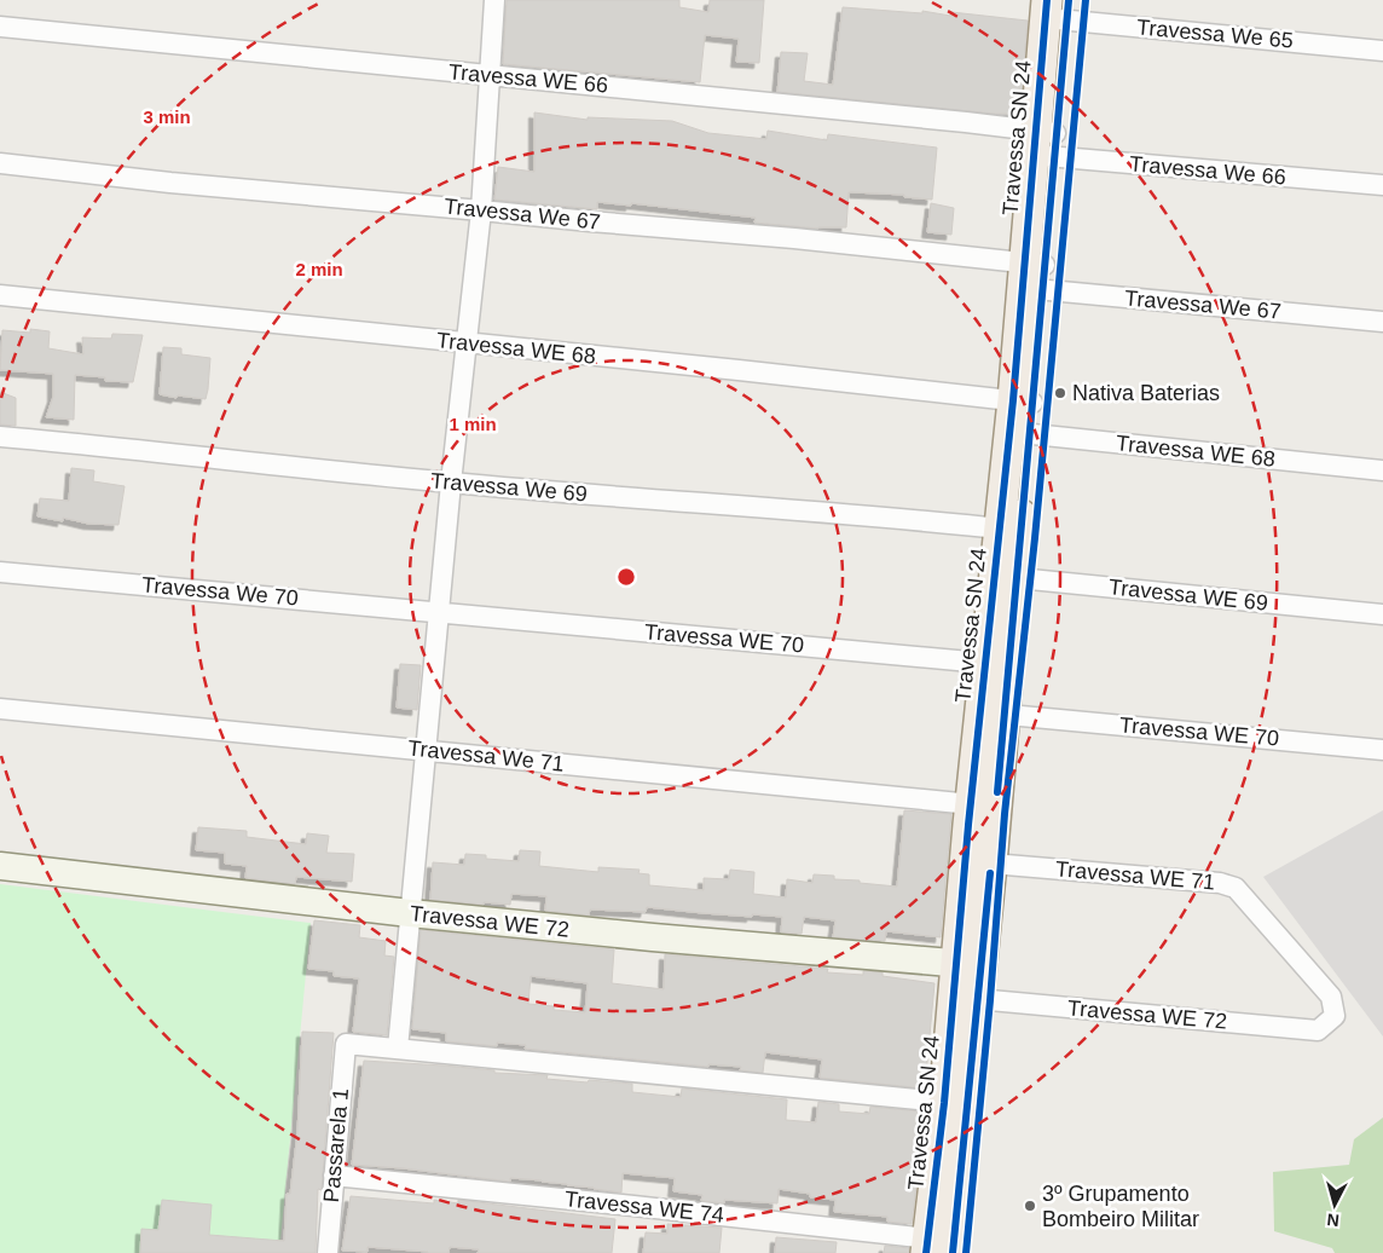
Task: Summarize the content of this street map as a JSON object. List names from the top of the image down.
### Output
{
  "streets": {
    "main road": ["Travessa SN 24", "Travessa WE 72"],
    "street": [
      "Travessa We 65",
      "Travessa WE 66",
      "Travessa We 66",
      "Travessa We 67",
      "Travessa WE 68",
      "Travessa We 69",
      "Travessa We 70",
      "Travessa WE 69",
      "Travessa WE 70",
      "Travessa We 71",
      "Travessa WE 71",
      "Passarela 1",
      "Travessa WE 74"
    ]
  },
  "crossings": [
    ["Travessa We 65", "Travessa SN 24"],
    ["Travessa WE 66", "Travessa SN 24"],
    ["Travessa WE 66", "Travessa We 66"],
    ["Travessa SN 24", "Travessa We 66"],
    ["Travessa SN 24", "Travessa We 67"],
    ["Travessa SN 24", "Travessa WE 68"],
    ["Travessa SN 24", "Travessa We 69"],
    ["Travessa SN 24", "Travessa WE 69"],
    ["Travessa SN 24", "Travessa WE 70"],
    ["Travessa SN 24", "Travessa We 71"],
    ["Travessa SN 24", "Travessa WE 71"],
    ["Travessa SN 24", "Travessa WE 72"],
    ["Travessa SN 24", "Travessa WE 74"],
    ["Travessa We 70", "Travessa WE 70"],
    ["Travessa WE 71", "Travessa WE 72"],
    ["Passarela 1", "Travessa WE 74"]
  ],
  "places": ["Nativa Baterias", "3º Grupamento Bombeiro Militar"],
  "north": "bottom",
  "rings": ["3 min", "2 min", "1 min"]
}
